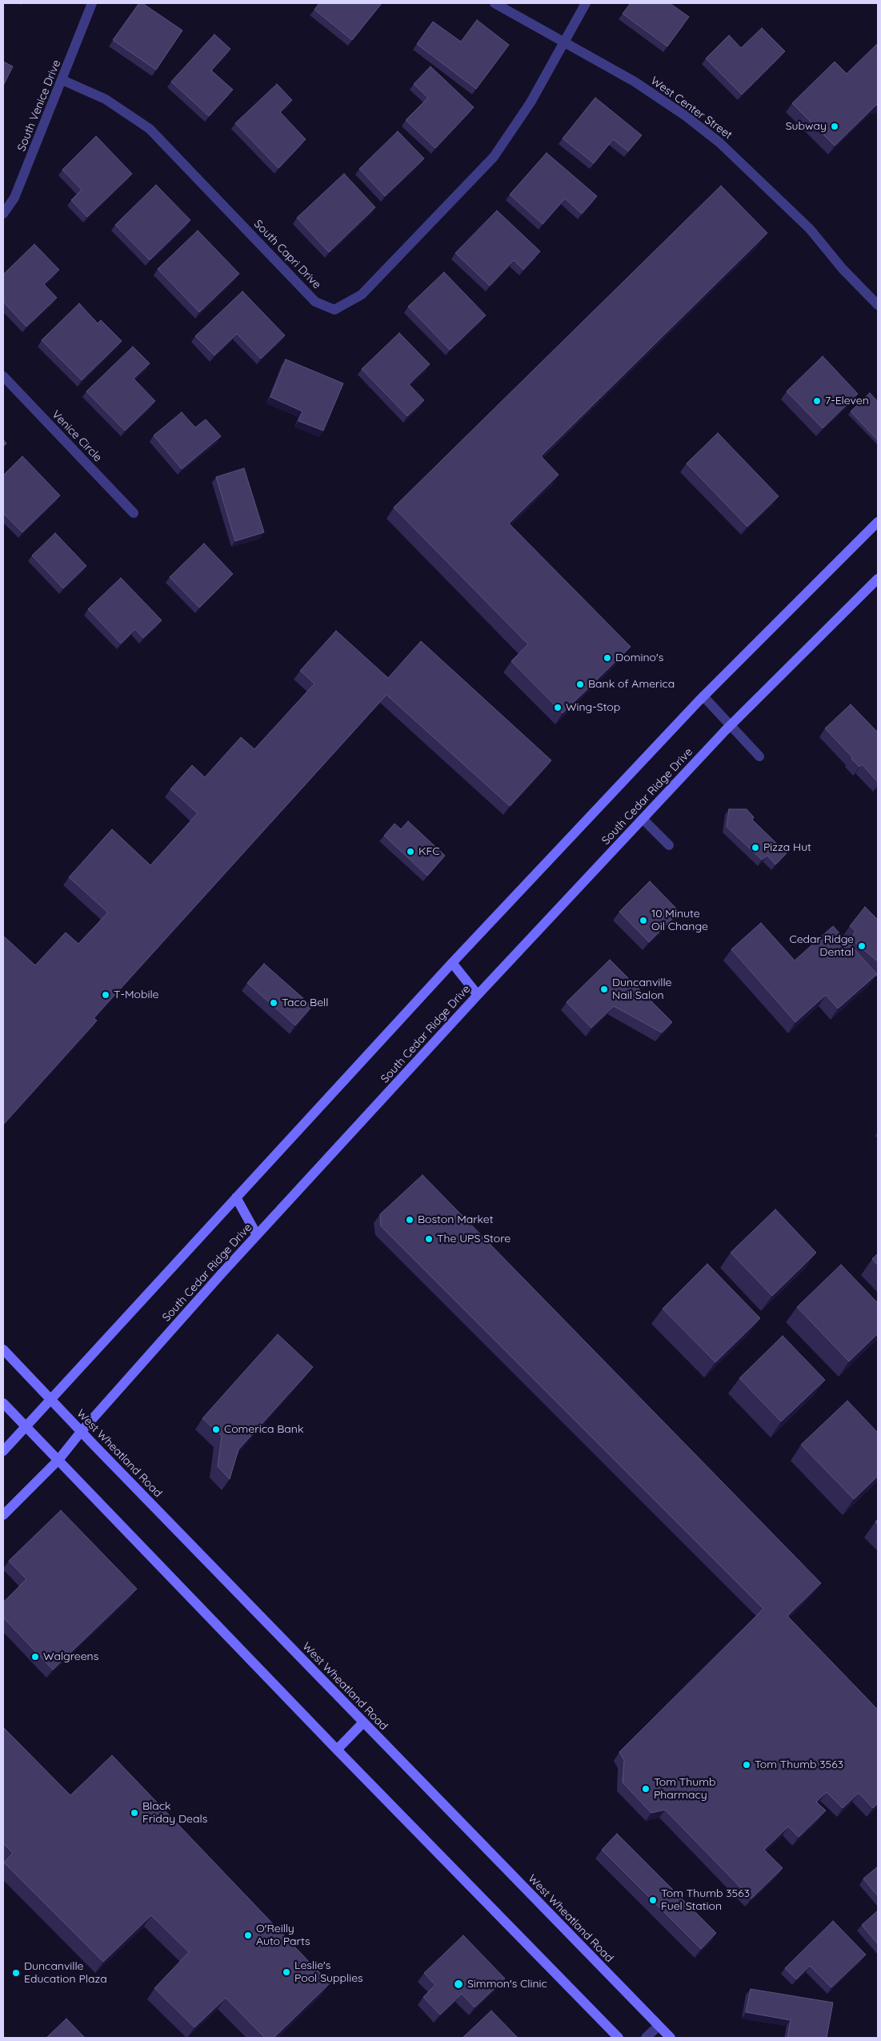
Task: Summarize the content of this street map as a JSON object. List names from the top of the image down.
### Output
{
  "streets": {
    "main road": ["South Cedar Ridge Drive", "West Wheatland Road"],
    "street": [
      "South Venice Drive",
      "West Center Street",
      "South Capri Drive",
      "Venice Circle"
    ]
  },
  "crossings": [
    ["South Venice Drive", "South Capri Drive"],
    ["West Center Street", "South Capri Drive"],
    ["South Cedar Ridge Drive", "West Wheatland Road"]
  ],
  "places": [
    "Subway",
    "7-Eleven",
    "Domino's",
    "Bank of America",
    "Wing-Stop",
    "Pizza Hut",
    "KFC",
    "10 Minute Oil Change",
    "Cedar Ridge Dental",
    "Duncanville Nail Salon",
    "T-Mobile",
    "Taco Bell",
    "Boston Market",
    "The UPS Store",
    "Comerica Bank",
    "Walgreens",
    "Tom Thumb 3563",
    "Tom Thumb Pharmacy",
    "Black Friday Deals",
    "Tom Thumb 3563 Fuel Station",
    "O'Reilly Auto Parts",
    "Leslie's Pool Supplies",
    "Duncanville Education Plaza",
    "Simmon's Clinic"
  ]
}
